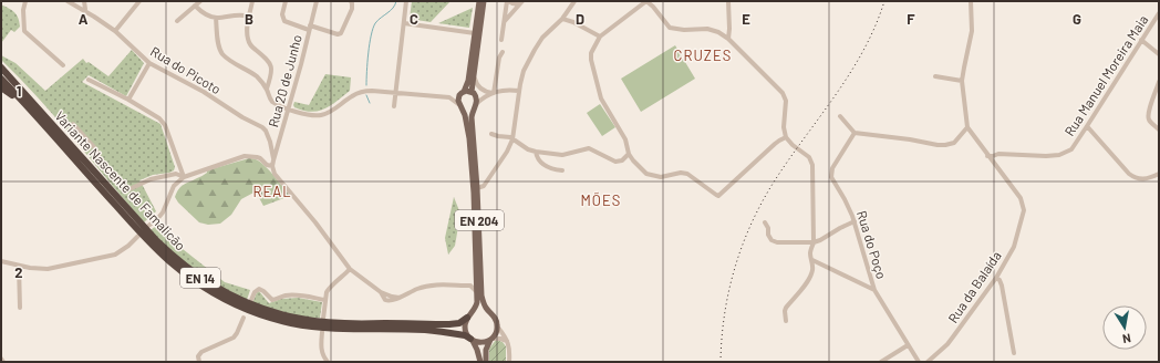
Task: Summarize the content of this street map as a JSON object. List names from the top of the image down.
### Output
{
  "streets": {
    "highway": ["Variante Nascente de Famalicão", "EN 14"],
    "main road": ["EN 204"],
    "street": [
      "Rua do Picoto",
      "Rua Manuel Moreira Maia",
      "Rua 20 de Junho",
      "Rua do Poço",
      "Rua da Balaída"
    ]
  },
  "crossings": [
    ["Rua do Picoto", "Rua 20 de Junho"],
    ["Rua Manuel Moreira Maia", "Rua da Balaída"],
    ["Variante Nascente de Famalicão", "EN 204"],
    ["Variante Nascente de Famalicão", "EN 14"],
    ["EN 204", "EN 14"]
  ],
  "districts": ["CRUZES", "REAL", "MÕES"],
  "north": "bottom",
  "grid": {
    "columns": [
      "A",
      "B",
      "C",
      "D",
      "E",
      "F",
      "G"
    ],
    "rows": ["1", "2"]
  }
}
